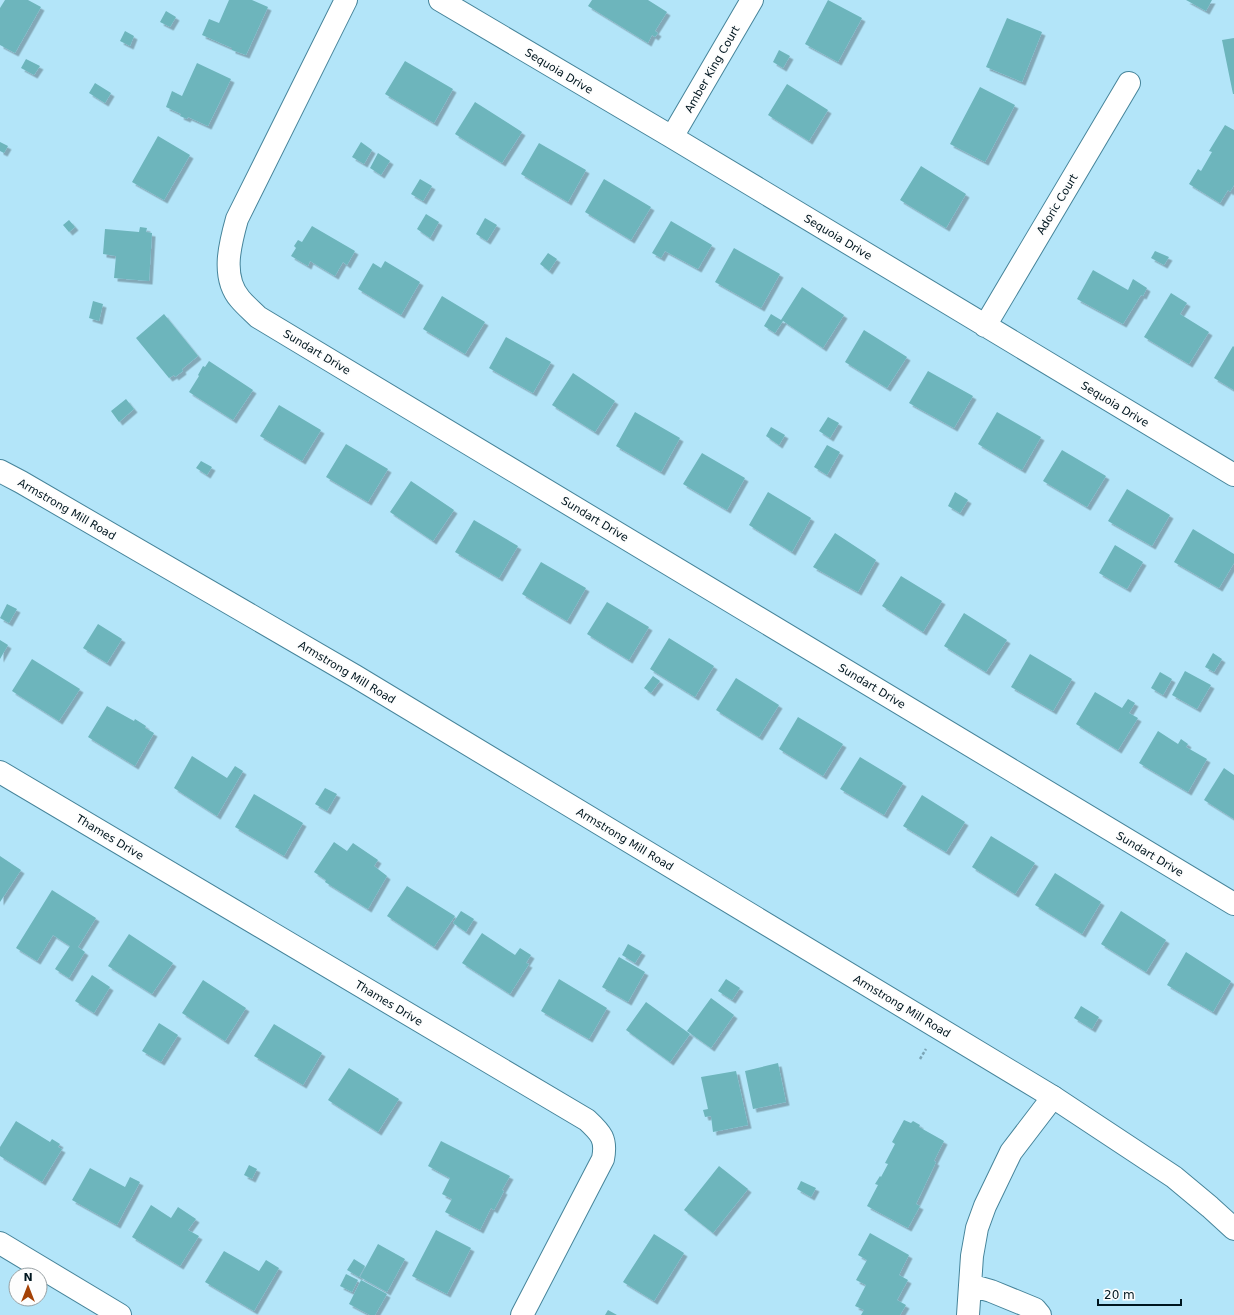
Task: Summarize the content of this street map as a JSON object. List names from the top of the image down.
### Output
{
  "streets": {
    "street": [
      "Amber King Court",
      "Sequoia Drive",
      "Adoric Court",
      "Sundart Drive",
      "Armstrong Mill Road",
      "Thames Drive"
    ]
  },
  "crossings": [
    ["Amber King Court", "Sequoia Drive"],
    ["Sequoia Drive", "Adoric Court"]
  ],
  "scale_bar": "20 m",
  "north": "top"
}
